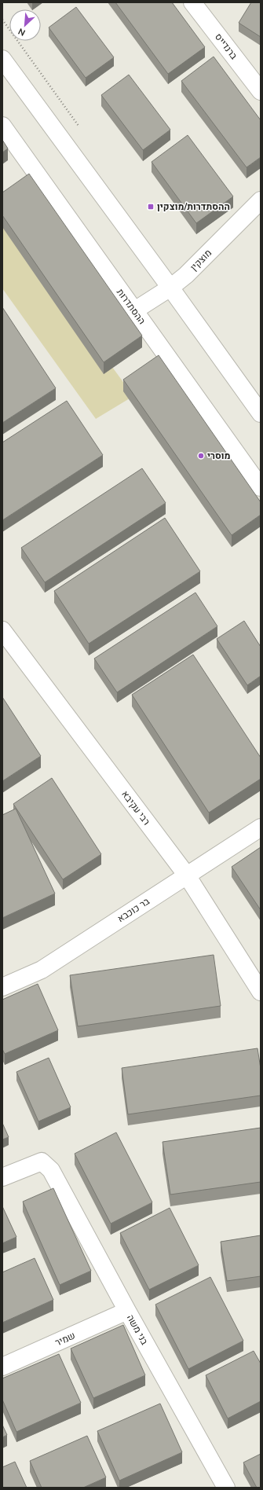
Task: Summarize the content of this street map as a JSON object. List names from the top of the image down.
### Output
{
  "streets": {
    "street": [
      "ברנדייס",
      "מוצקין",
      "ההסתדרות",
      "רבי עקיבא",
      "בר כוכבא",
      "בני משה",
      "שמיר"
    ]
  },
  "crossings": [
    ["מוצקין", "ההסתדרות"],
    ["רבי עקיבא", "בר כוכבא"],
    ["בני משה", "שמיר"]
  ],
  "places": {
    "transit": ["ההסתדרות/מוצקין"],
    "other": ["מוסרי"]
  },
  "north": "bottom left"
}
